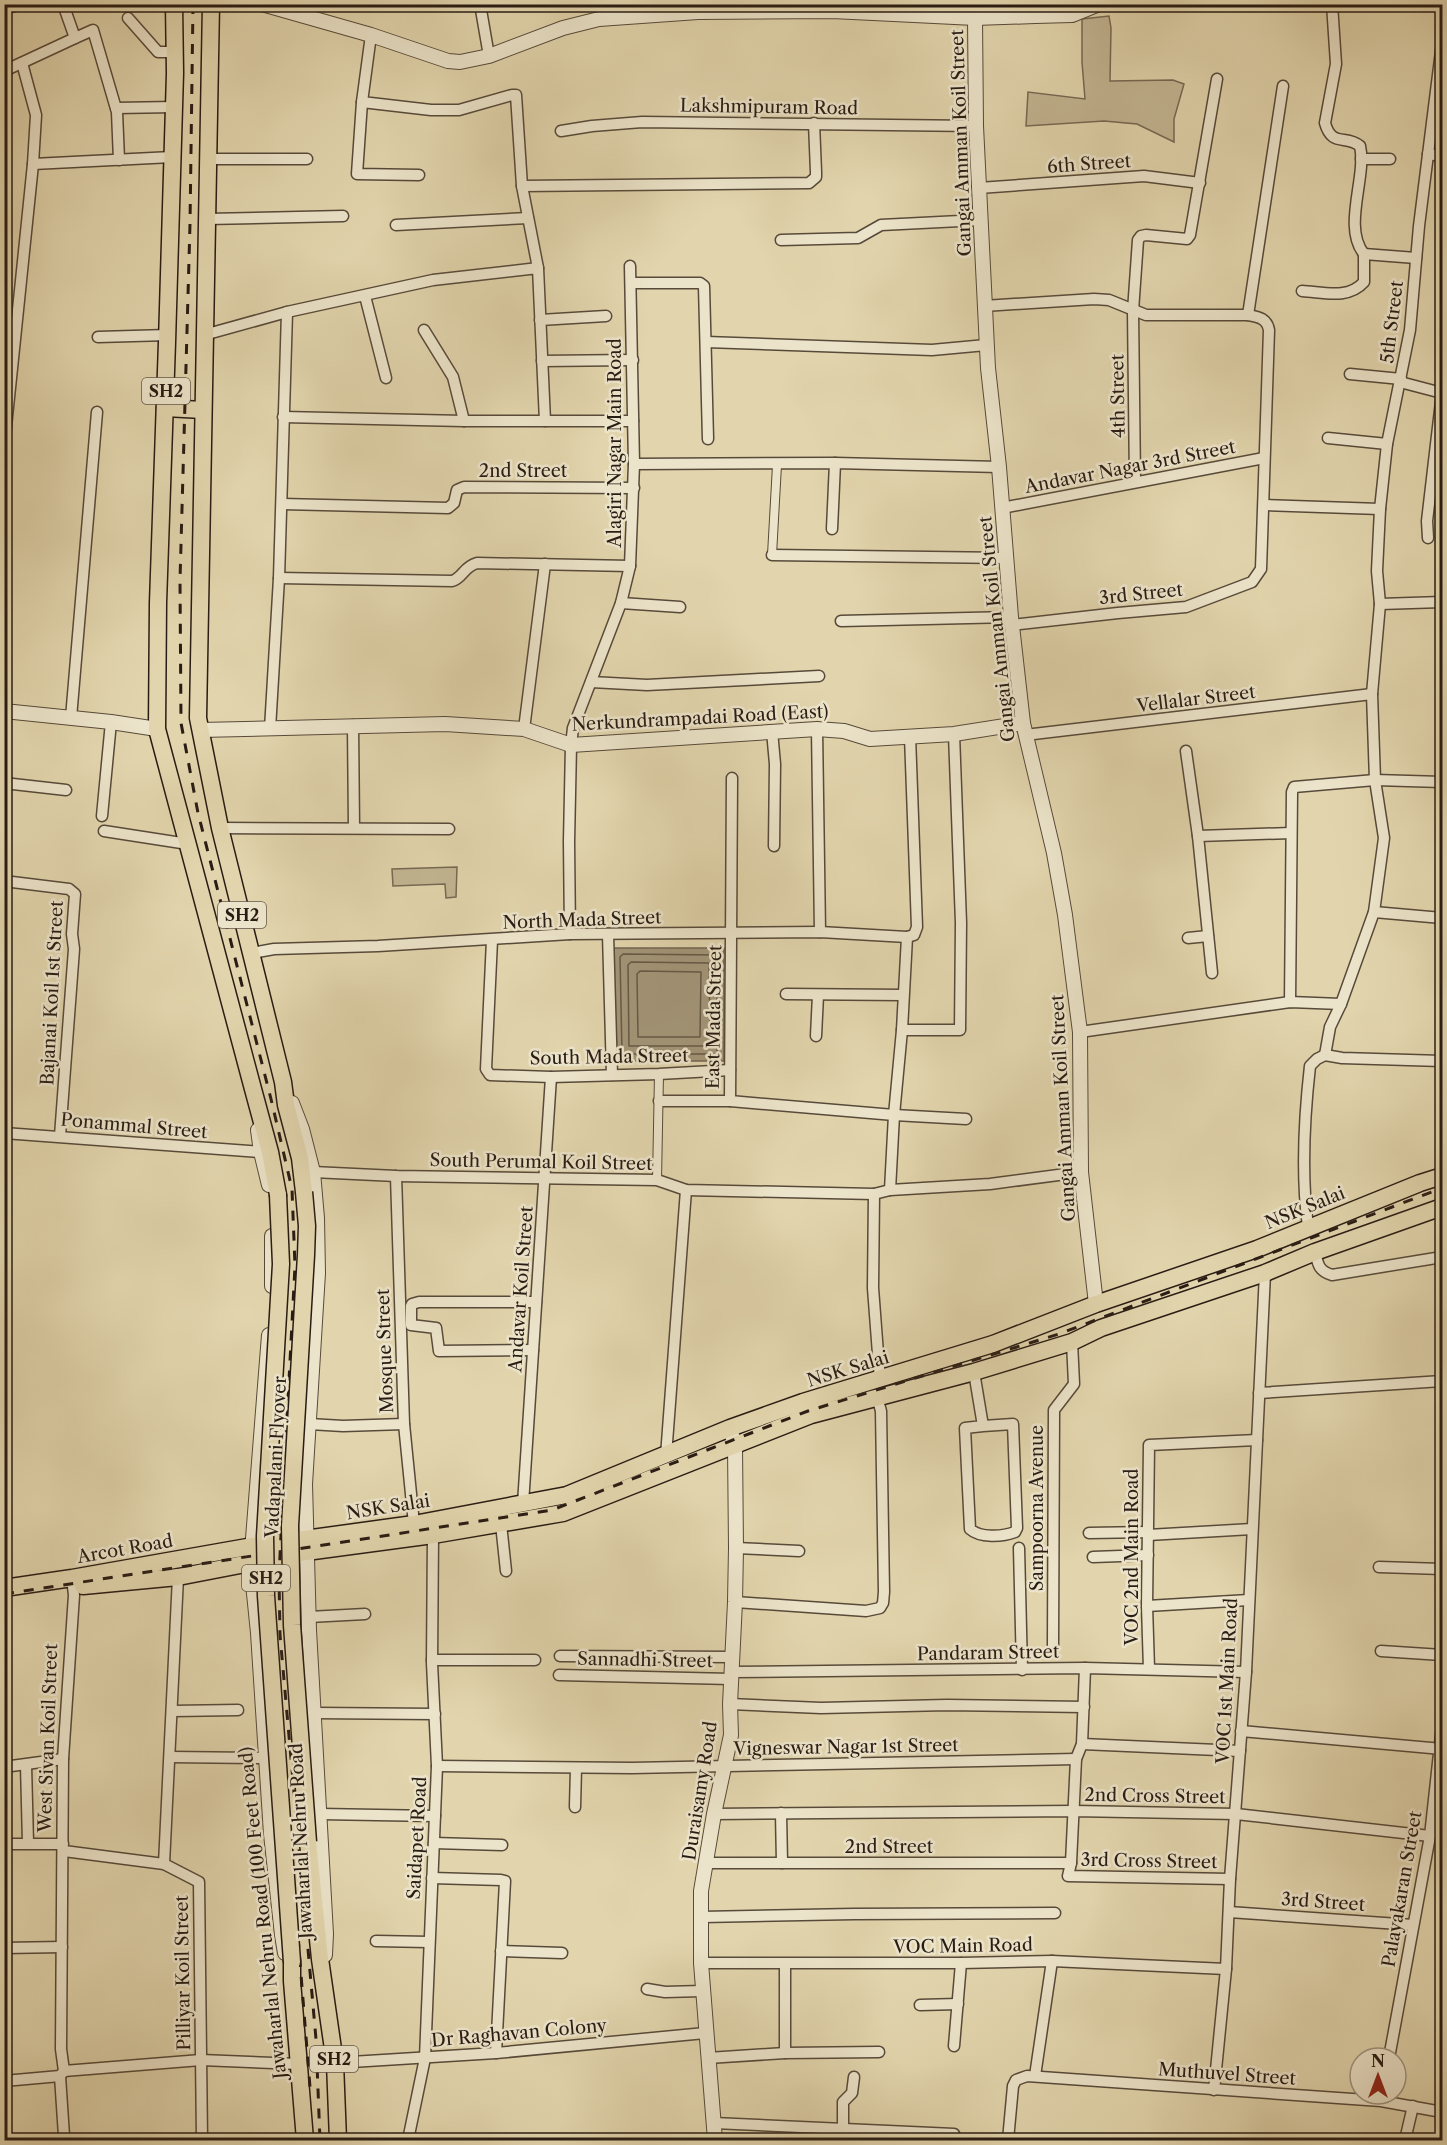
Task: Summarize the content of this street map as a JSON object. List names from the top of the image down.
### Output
{
  "streets": {
    "main road": [
      "SH2",
      "NSK Salai",
      "Vadapalani Flyover",
      "Arcot Road",
      "Jawaharlal Nehru Road",
      "Jawaharlal Nehru Road (100 Feet Road)"
    ],
    "street": [
      "Lakshmipuram Road",
      "Gangai Amman Koil Street",
      "6th Street",
      "5th Street",
      "4th Street",
      "Alagiri Nagar Main Road",
      "Andavar Nagar 3rd Street",
      "2nd Street",
      "3rd Street",
      "Vellalar Street",
      "Nerkundrampadai Road (East)",
      "North Mada Street",
      "Bajanai Koil 1st Street",
      "East Mada Street",
      "South Mada Street",
      "Ponammal Street",
      "South Perumal Koil Street",
      "Andavar Koil Street",
      "Mosque Street",
      "Sampoorna Avenue",
      "VOC 2nd Main Road",
      "Pandaram Street",
      "Sannadhi Street",
      "VOC 1st Main Road",
      "West Sivan Koil Street",
      "Vigneswar Nagar 1st Street",
      "Duraisamy Road",
      "2nd Cross Street",
      "Saidapet Road",
      "3rd Cross Street",
      "Palayakaran Street",
      "VOC Main Road",
      "Pilliyar Koil Street",
      "Dr Raghavan Colony",
      "Muthuvel Street"
    ]
  },
  "crossings": [
    ["Lakshmipuram Road", "Gangai Amman Koil Street"],
    ["Gangai Amman Koil Street", "6th Street"],
    ["Gangai Amman Koil Street", "Andavar Nagar 3rd Street"],
    ["Gangai Amman Koil Street", "3rd Street"],
    ["Gangai Amman Koil Street", "Vellalar Street"],
    ["Gangai Amman Koil Street", "Nerkundrampadai Road (East)"],
    ["Gangai Amman Koil Street", "South Perumal Koil Street"],
    ["Gangai Amman Koil Street", "NSK Salai"],
    ["6th Street", "4th Street"],
    ["5th Street", "Vellalar Street"],
    ["SH2", "Nerkundrampadai Road (East)"],
    ["SH2", "North Mada Street"],
    ["SH2", "Vadapalani Flyover"],
    ["4th Street", "Andavar Nagar 3rd Street"],
    ["Alagiri Nagar Main Road", "2nd Street"],
    ["Alagiri Nagar Main Road", "Nerkundrampadai Road (East)"],
    ["Alagiri Nagar Main Road", "North Mada Street"],
    ["Andavar Nagar 3rd Street", "3rd Street"],
    ["2nd Street", "Duraisamy Road"],
    ["2nd Street", "3rd Cross Street"],
    ["3rd Street", "VOC 1st Main Road"],
    ["3rd Street", "Palayakaran Street"],
    ["Vellalar Street", "Nerkundrampadai Road (East)"],
    ["North Mada Street", "East Mada Street"],
    ["North Mada Street", "South Mada Street"],
    ["Bajanai Koil 1st Street", "Ponammal Street"],
    ["East Mada Street", "South Mada Street"],
    ["South Mada Street", "Andavar Koil Street"],
    ["Ponammal Street", "Jawaharlal Nehru Road (100 Feet Road)"],
    ["South Perumal Koil Street", "Andavar Koil Street"],
    ["South Perumal Koil Street", "Mosque Street"],
    ["NSK Salai", "Andavar Koil Street"],
    ["NSK Salai", "Mosque Street"],
    ["NSK Salai", "Arcot Road"],
    ["NSK Salai", "Duraisamy Road"],
    ["NSK Salai", "Jawaharlal Nehru Road"],
    ["NSK Salai", "Jawaharlal Nehru Road (100 Feet Road)"],
    ["Vadapalani Flyover", "Jawaharlal Nehru Road"],
    ["Vadapalani Flyover", "Jawaharlal Nehru Road (100 Feet Road)"],
    ["Arcot Road", "West Sivan Koil Street"],
    ["Arcot Road", "Jawaharlal Nehru Road (100 Feet Road)"],
    ["VOC 2nd Main Road", "Pandaram Street"],
    ["VOC 2nd Main Road", "VOC 1st Main Road"],
    ["Pandaram Street", "Sannadhi Street"],
    ["Pandaram Street", "VOC 1st Main Road"],
    ["Pandaram Street", "Duraisamy Road"],
    ["Sannadhi Street", "Duraisamy Road"],
    ["VOC 1st Main Road", "2nd Cross Street"],
    ["VOC 1st Main Road", "3rd Cross Street"],
    ["VOC 1st Main Road", "VOC Main Road"],
    ["VOC 1st Main Road", "Muthuvel Street"],
    ["West Sivan Koil Street", "Pilliyar Koil Street"],
    ["Vigneswar Nagar 1st Street", "Duraisamy Road"],
    ["Vigneswar Nagar 1st Street", "Saidapet Road"],
    ["Duraisamy Road", "2nd Cross Street"],
    ["Duraisamy Road", "VOC Main Road"],
    ["Duraisamy Road", "Dr Raghavan Colony"],
    ["Saidapet Road", "Dr Raghavan Colony"],
    ["Jawaharlal Nehru Road", "Dr Raghavan Colony"]
  ],
  "north": "top"
}
